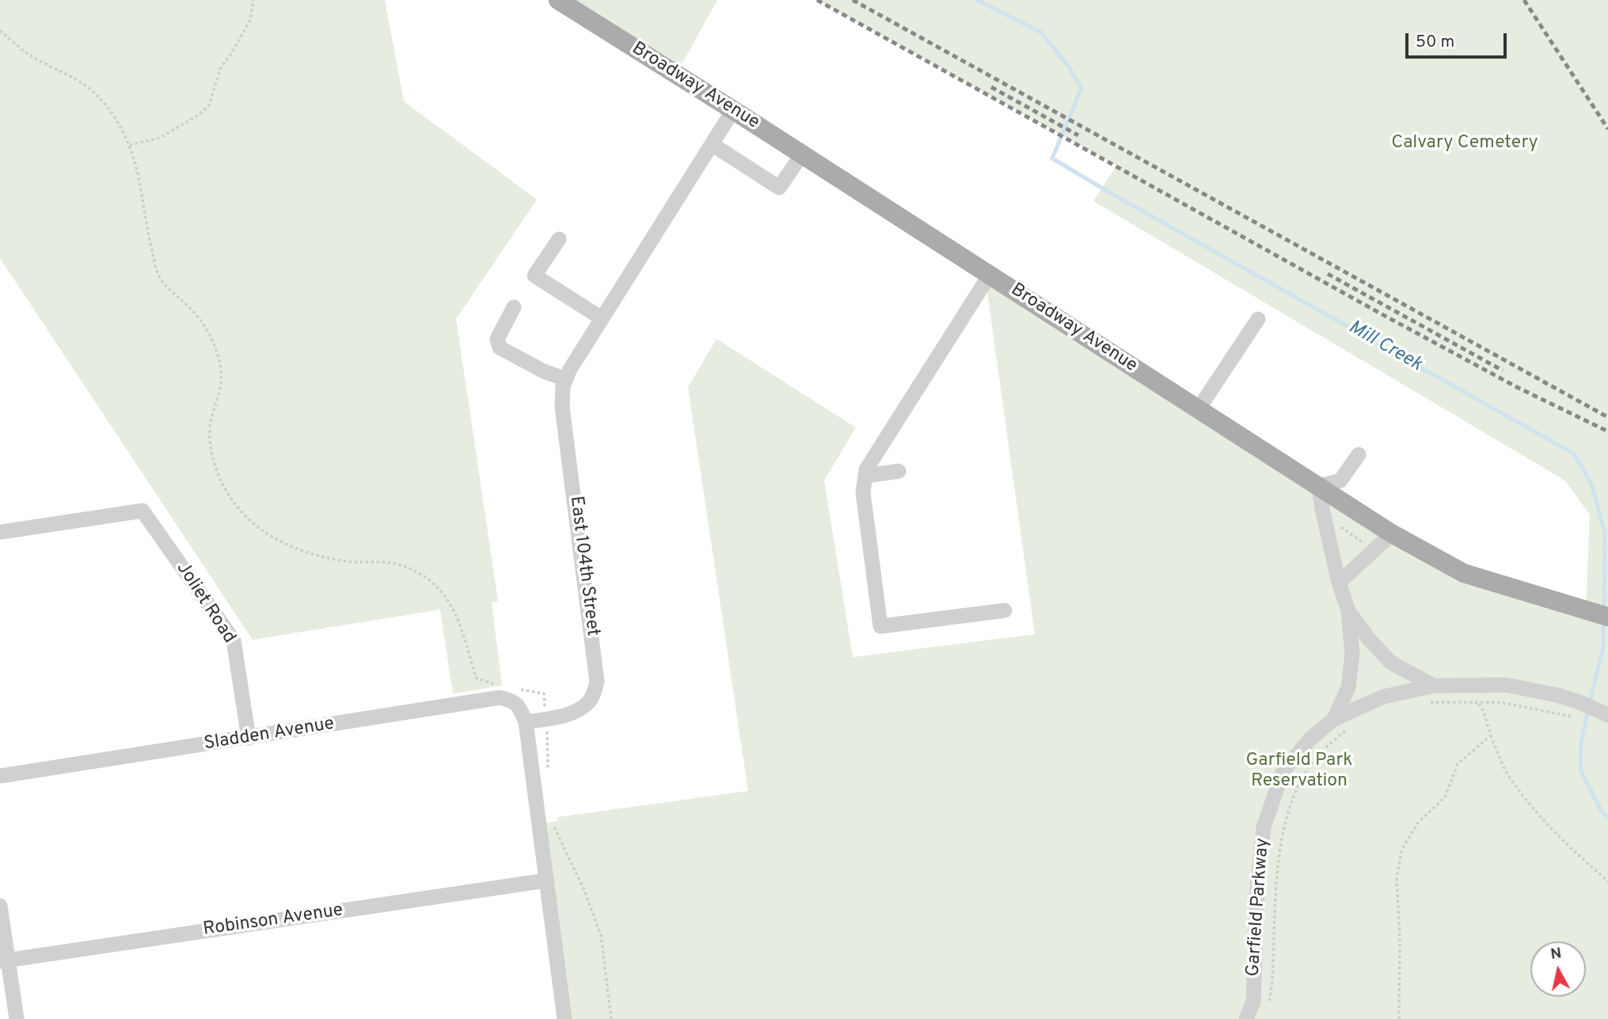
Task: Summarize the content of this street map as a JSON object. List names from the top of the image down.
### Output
{
  "streets": {
    "main road": ["Broadway Avenue"],
    "street": [
      "East 104th Street",
      "Joliet Road",
      "Sladden Avenue",
      "Garfield Parkway",
      "Robinson Avenue"
    ]
  },
  "crossings": [
    ["Broadway Avenue", "East 104th Street"],
    ["Broadway Avenue", "Garfield Parkway"],
    ["East 104th Street", "Sladden Avenue"],
    ["Joliet Road", "Sladden Avenue"]
  ],
  "water": ["Mill Creek"],
  "parks": ["Calvary Cemetery", "Garfield Park Reservation"],
  "scale_bar": "50 m",
  "north": "top"
}
